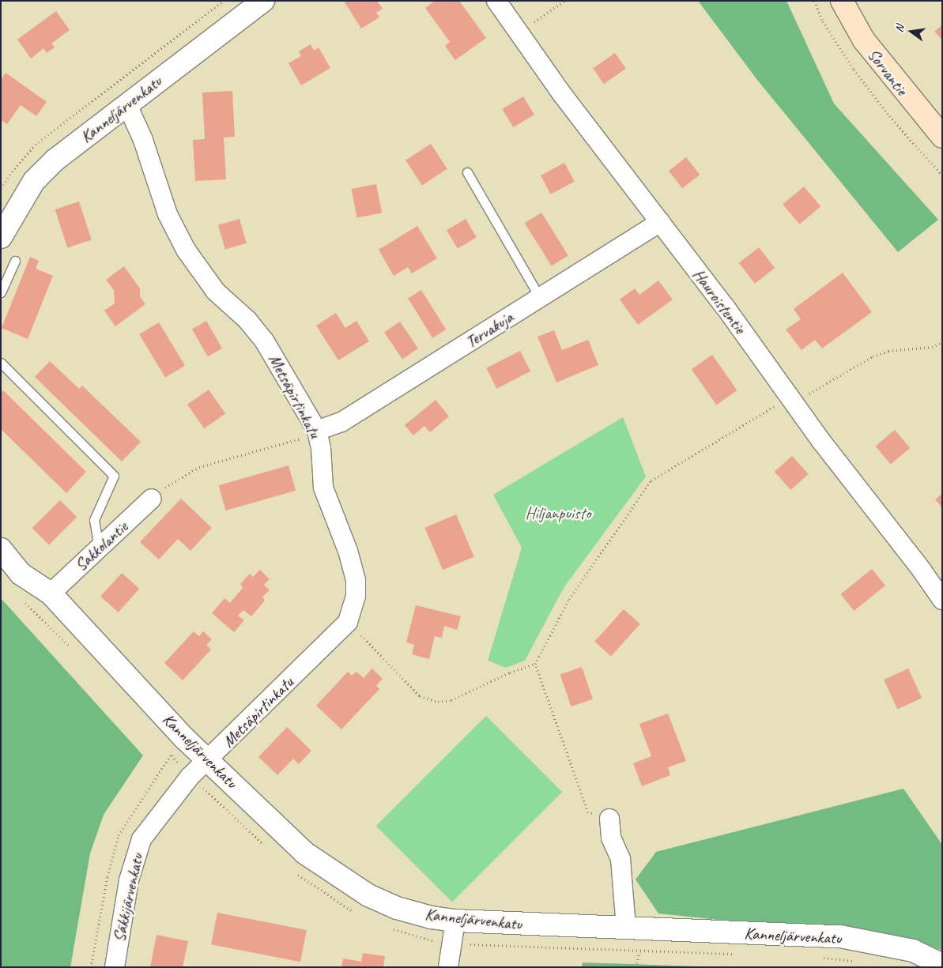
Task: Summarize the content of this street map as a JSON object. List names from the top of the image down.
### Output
{
  "streets": {
    "main road": ["Sorvantie"],
    "street": [
      "Kanneljärvenkatu",
      "Hauroistentie",
      "Tervakuja",
      "Metsäpirtinkatu",
      "Sakkolantie",
      "Säkkijärvenkatu"
    ]
  },
  "crossings": [
    ["Kanneljärvenkatu", "Metsäpirtinkatu"],
    ["Kanneljärvenkatu", "Sakkolantie"],
    ["Kanneljärvenkatu", "Säkkijärvenkatu"],
    ["Hauroistentie", "Tervakuja"],
    ["Tervakuja", "Metsäpirtinkatu"],
    ["Metsäpirtinkatu", "Säkkijärvenkatu"]
  ],
  "parks": ["Hiljanpuisto"],
  "north": "left"
}
